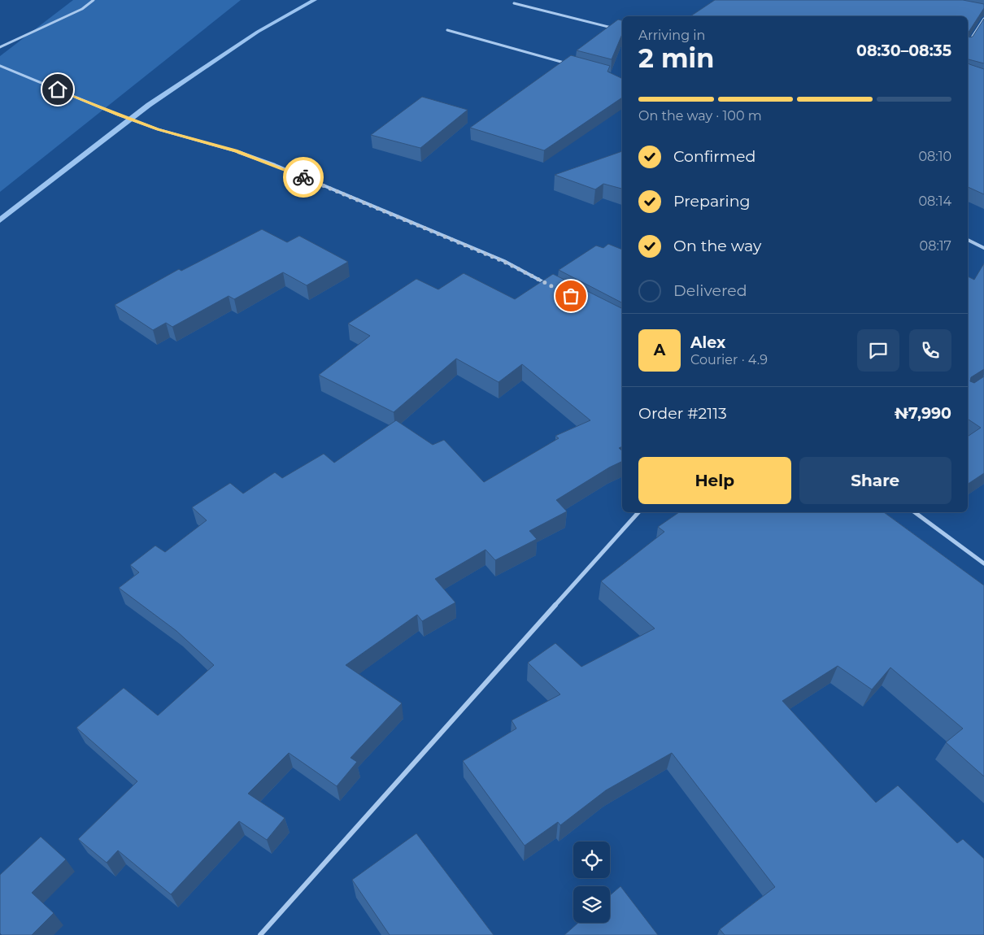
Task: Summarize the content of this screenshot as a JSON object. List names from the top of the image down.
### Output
{
  "page": {
    "heading": ["2 min", "Arriving in", "08:30–08:35"],
    "panel": [
      "Alex",
      "Courier · 4.9",
      "Order #2113",
      "₦7,990"
    ],
    "bar": "On the way · 100 m",
    "list": [
      ["Confirmed", "08:10"],
      ["Preparing", "08:14"],
      ["On the way", "08:17"],
      "Delivered"
    ],
    "round": "A",
    "buttons": ["Help", "Share"]
  }
}
